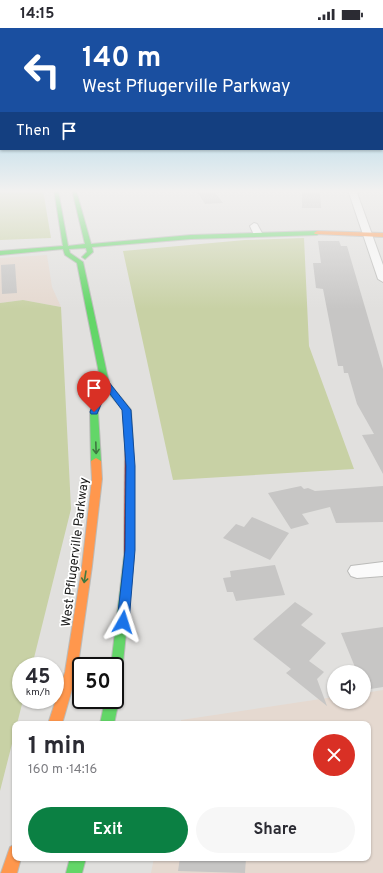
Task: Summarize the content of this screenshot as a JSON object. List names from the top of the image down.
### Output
{
  "streets": {
    "main road": ["West Pflugerville Parkway"]
  },
  "page": {
    "status": "14:15",
    "turn": ["140 m", "West Pflugerville Parkway"],
    "then": "Then",
    "speed": "45 km/h",
    "limit": "50",
    "heading": ["1 min", "160 m · 14:16"],
    "buttons": ["Exit", "Share"]
  }
}
